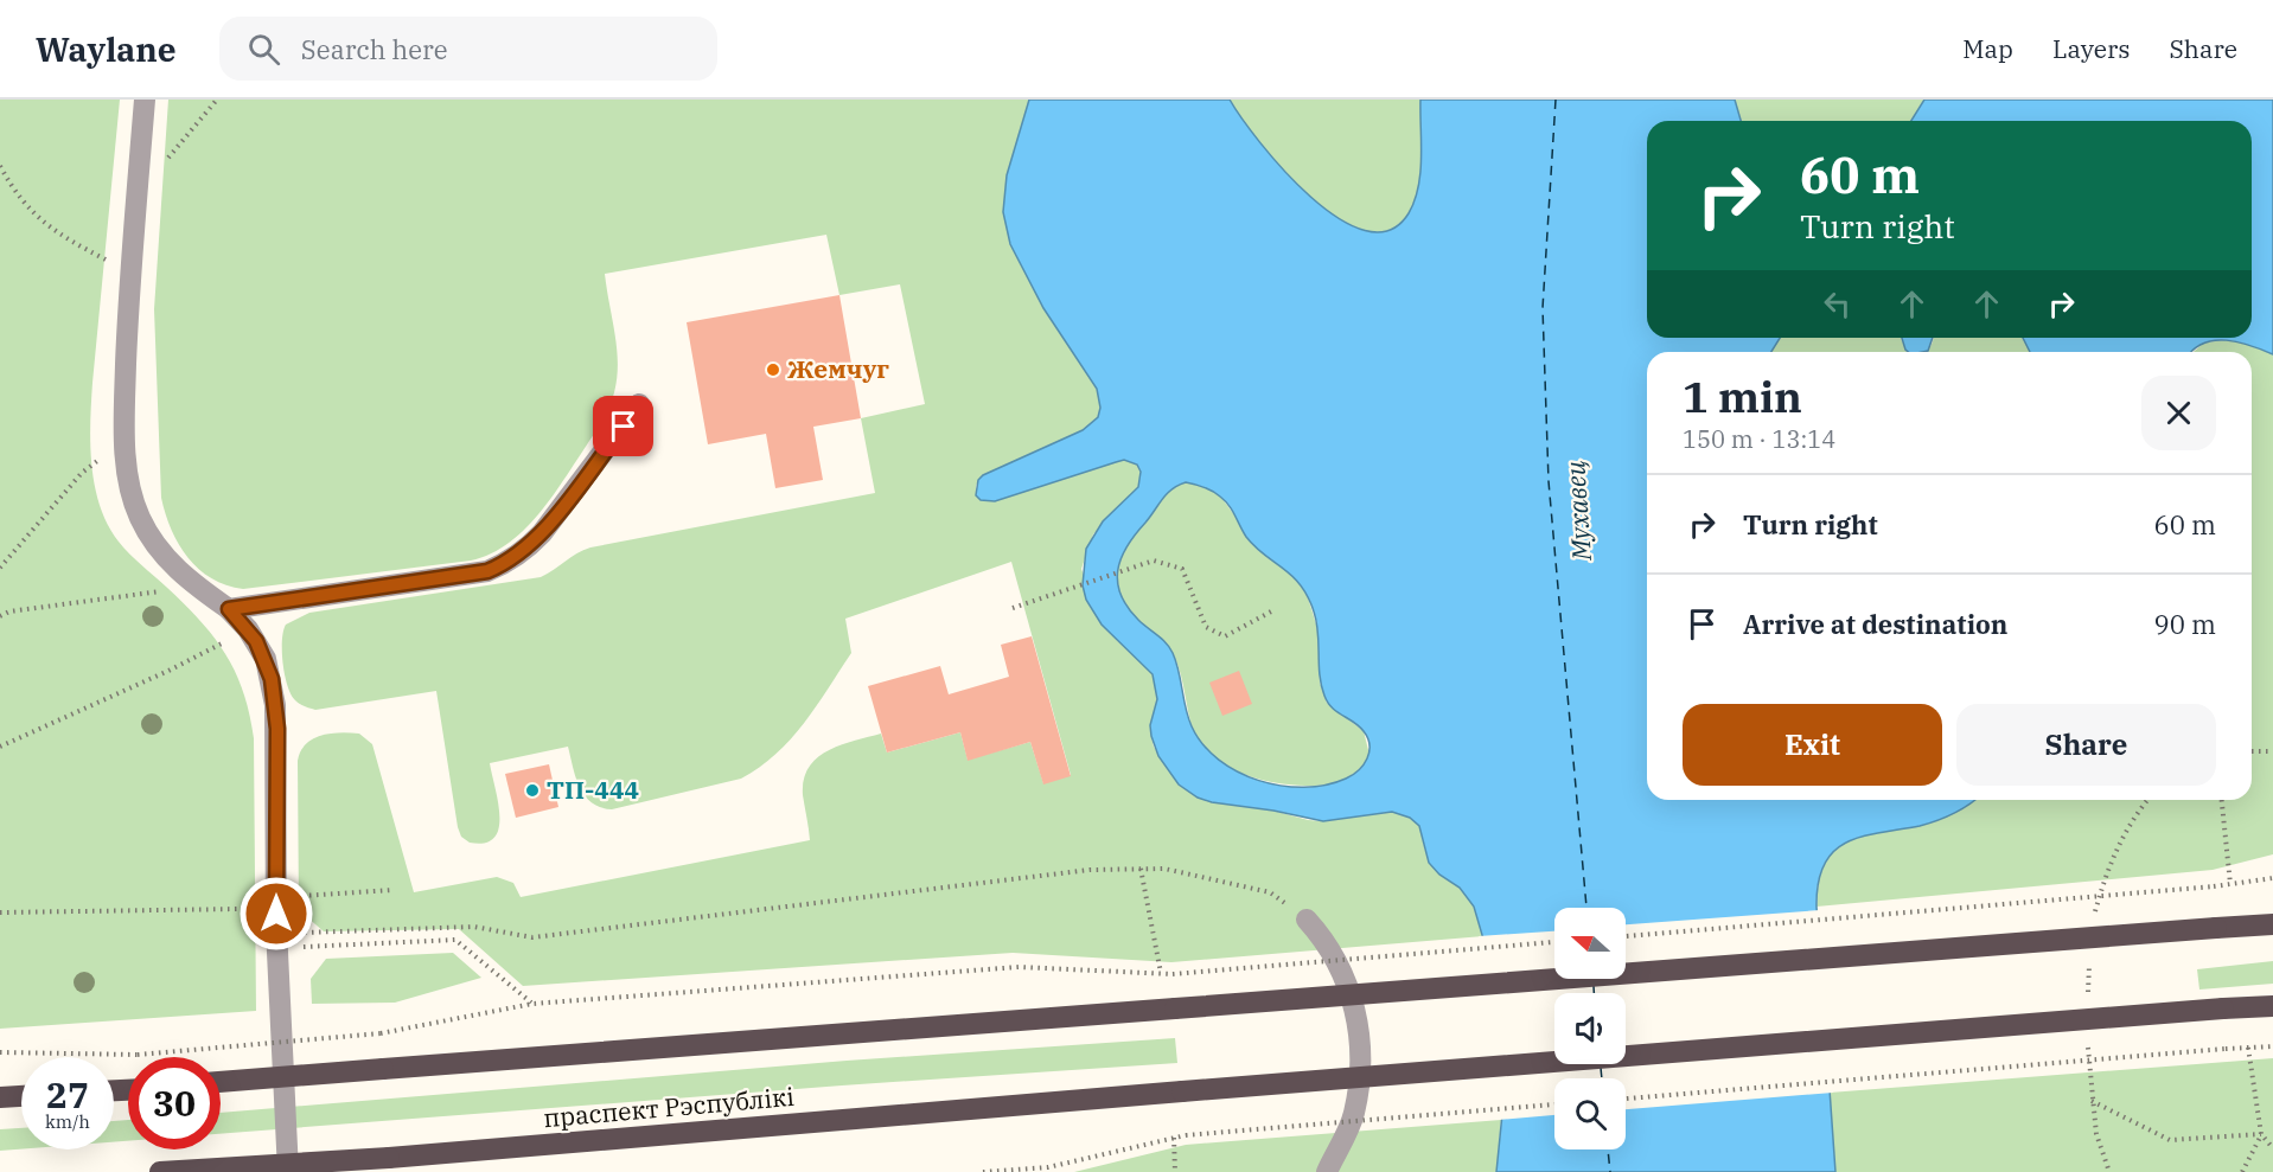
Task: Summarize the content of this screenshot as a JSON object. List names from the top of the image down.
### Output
{
  "streets": {
    "highway": ["праспект Рэспублікі"]
  },
  "water": ["Мухавец"],
  "places": ["Жемчуг", "ТП-444"],
  "north": "left",
  "page": {
    "header": "Waylane",
    "search": "Search here",
    "nav": ["Map", "Layers", "Share"],
    "turn": ["60 m", "Turn right"],
    "heading": ["1 min", "150 m · 13:14"],
    "list": [
      {
        "name": "Turn right",
        "value": "60 m"
      },
      {
        "name": "Arrive at destination",
        "value": "90 m"
      }
    ],
    "buttons": ["Exit", "Share"],
    "speed": "27 km/h",
    "limit": "30"
  }
}
